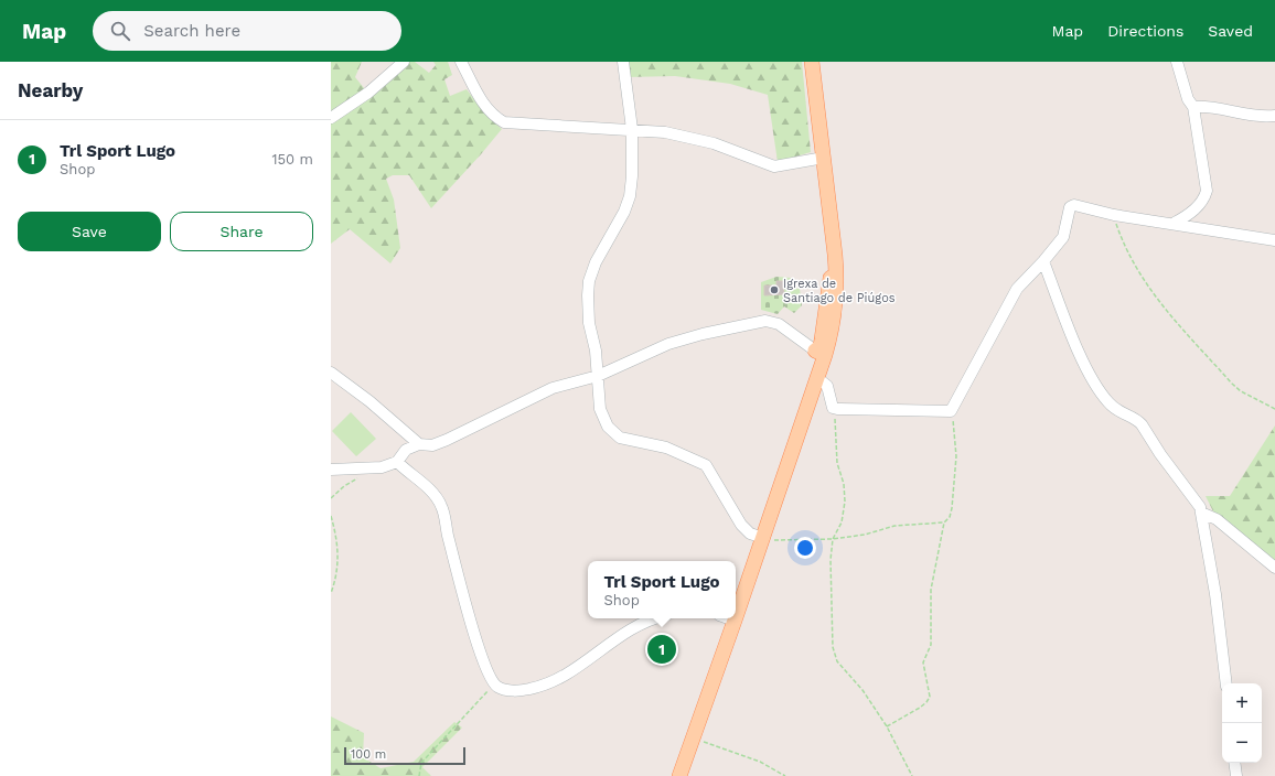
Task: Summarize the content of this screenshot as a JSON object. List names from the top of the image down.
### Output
{
  "places": ["Igrexa de Santiago de Piúgos"],
  "scale_bar": "100 m",
  "page": {
    "header": "Map",
    "search": "Search here",
    "nav": ["Map", "Directions", "Saved"],
    "heading": "Nearby",
    "list": [
      {
        "mark": "1",
        "name": "Trl Sport Lugo",
        "note": "Shop",
        "value": "150 m"
      }
    ],
    "buttons": ["Save", "Share"],
    "popup": ["Trl Sport Lugo", "Shop"],
    "pins": "1",
    "map_buttons": ["+", "−"],
    "scale": "100 m"
  }
}
